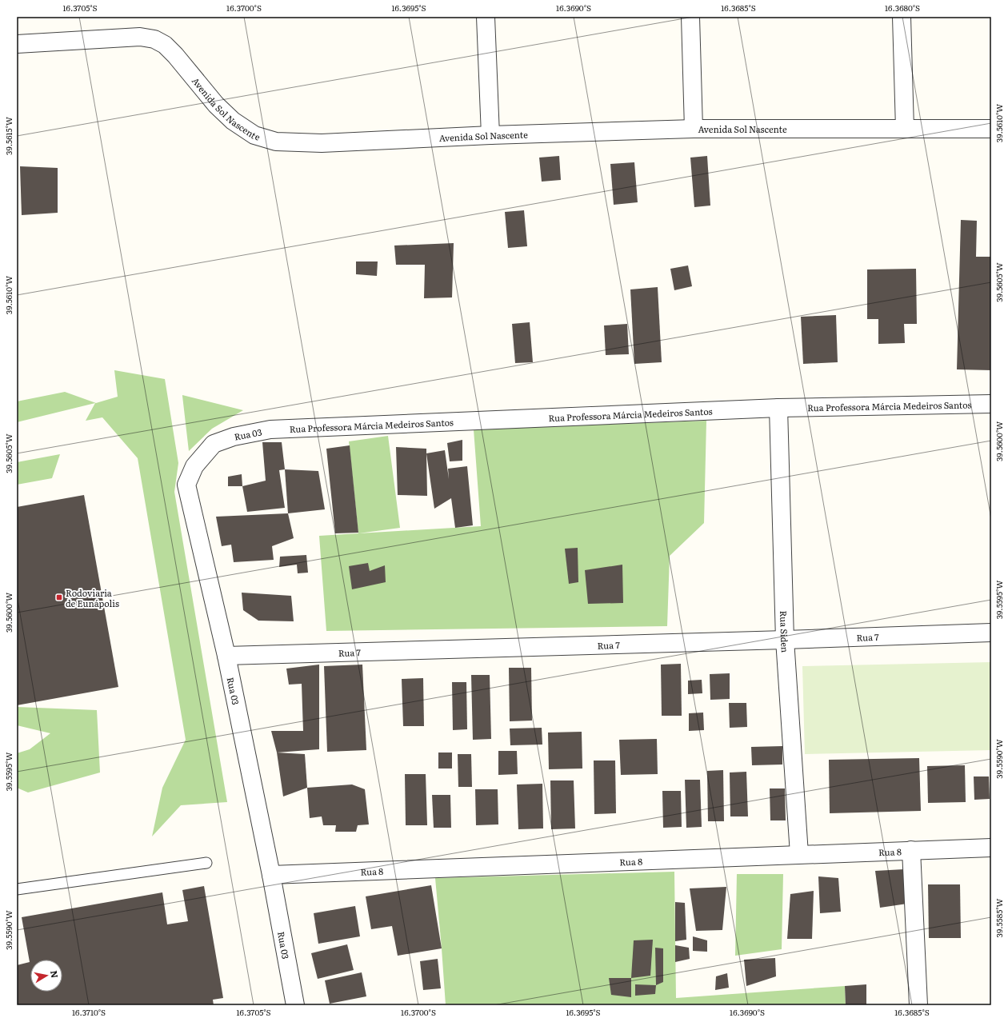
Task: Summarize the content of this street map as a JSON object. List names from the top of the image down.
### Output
{
  "streets": {
    "street": [
      "Avenida Sol Nascente",
      "Rua Professora Márcia Medeiros Santos",
      "Rua 03",
      "Rua Siden",
      "Rua 7",
      "Rua 8"
    ]
  },
  "crossings": [
    ["Rua Professora Márcia Medeiros Santos", "Rua 03"],
    ["Rua Professora Márcia Medeiros Santos", "Rua Siden"],
    ["Rua 03", "Rua 7"],
    ["Rua 03", "Rua 8"],
    ["Rua Siden", "Rua 7"],
    ["Rua Siden", "Rua 8"]
  ],
  "places": {
    "transit": ["Rodoviaria de Eunápolis"]
  },
  "north": "right",
  "coordinates": [
    "16.3705°S",
    "16.3700°S",
    "16.3695°S",
    "16.3690°S",
    "16.3685°S",
    "16.3680°S",
    "39.5610°W",
    "39.5615°W",
    "39.5605°W",
    "39.5600°W",
    "39.5595°W",
    "39.5590°W",
    "39.5585°W",
    "16.3710°S"
  ]
}
